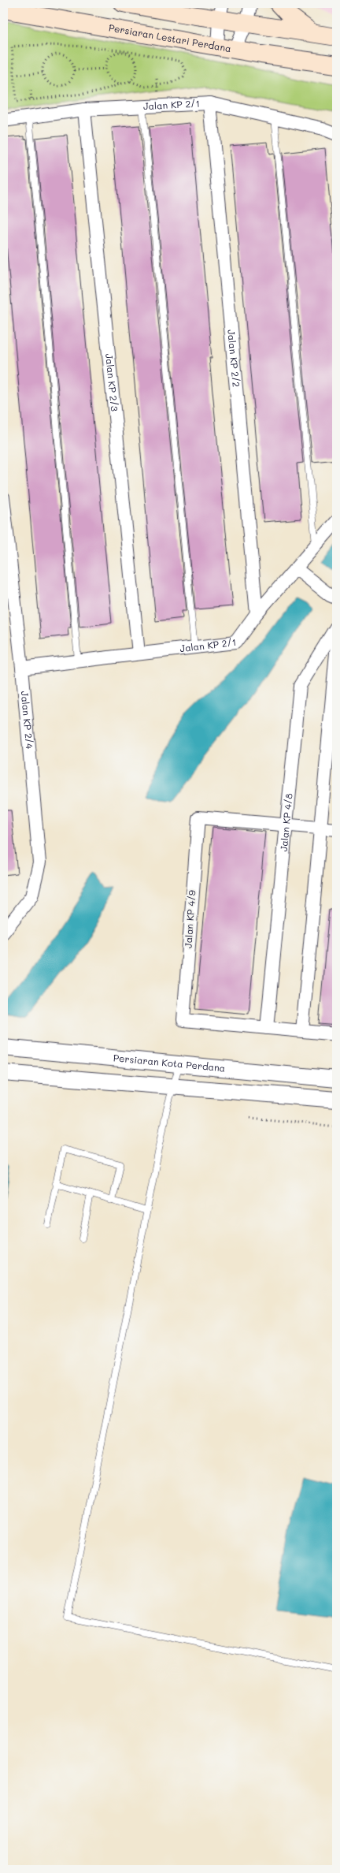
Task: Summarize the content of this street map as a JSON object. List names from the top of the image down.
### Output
{
  "streets": {
    "main road": ["Persiaran Lestari Perdana"],
    "street": [
      "Jalan KP 2/1",
      "Jalan KP 2/2",
      "Jalan KP 2/3",
      "Jalan KP 2/4",
      "Jalan KP 4/8",
      "Jalan KP 4/9",
      "Persiaran Kota Perdana"
    ]
  },
  "crossings": [
    ["Jalan KP 2/1", "Jalan KP 2/2"],
    ["Jalan KP 2/1", "Jalan KP 2/3"],
    ["Jalan KP 2/1", "Jalan KP 2/4"],
    ["Jalan KP 4/8", "Jalan KP 4/9"]
  ]
}
